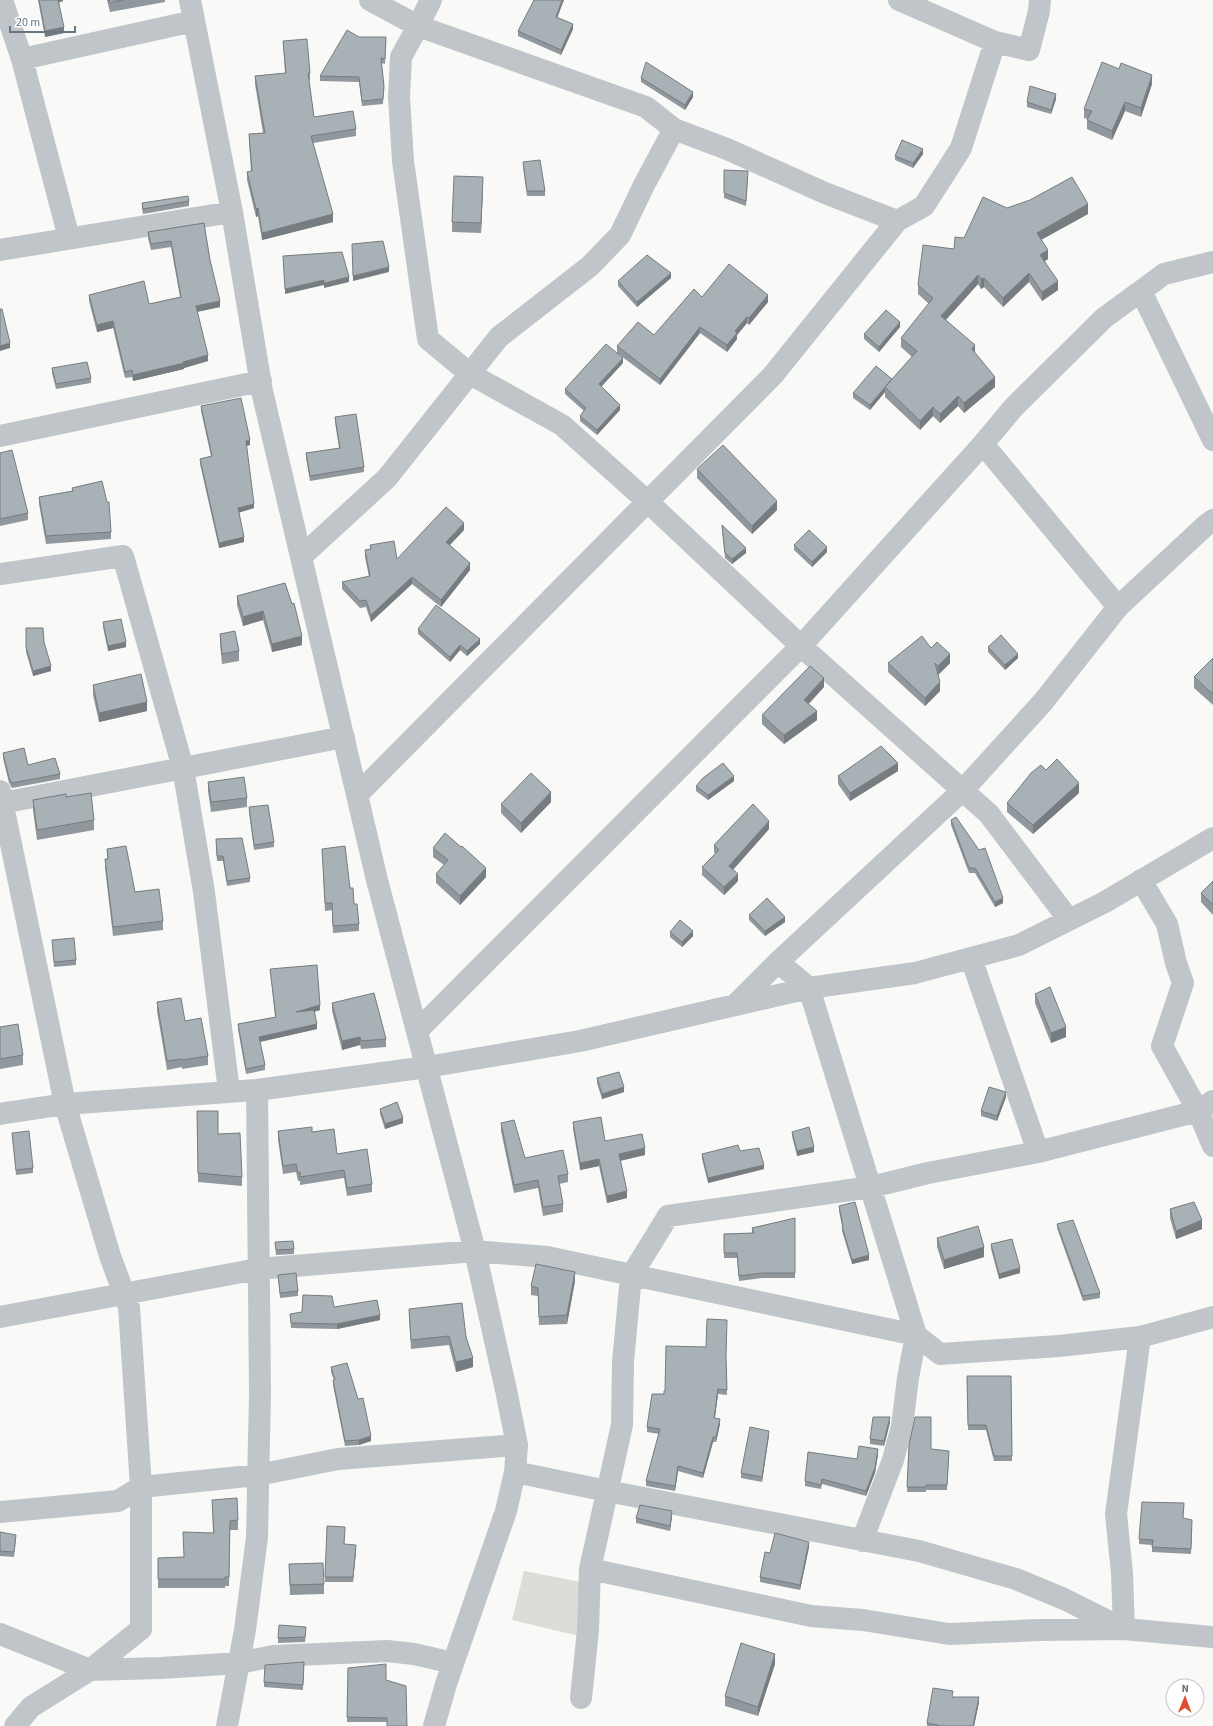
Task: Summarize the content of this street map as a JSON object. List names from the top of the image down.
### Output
{
  "scale_bar": "20 m",
  "north": "top"
}
